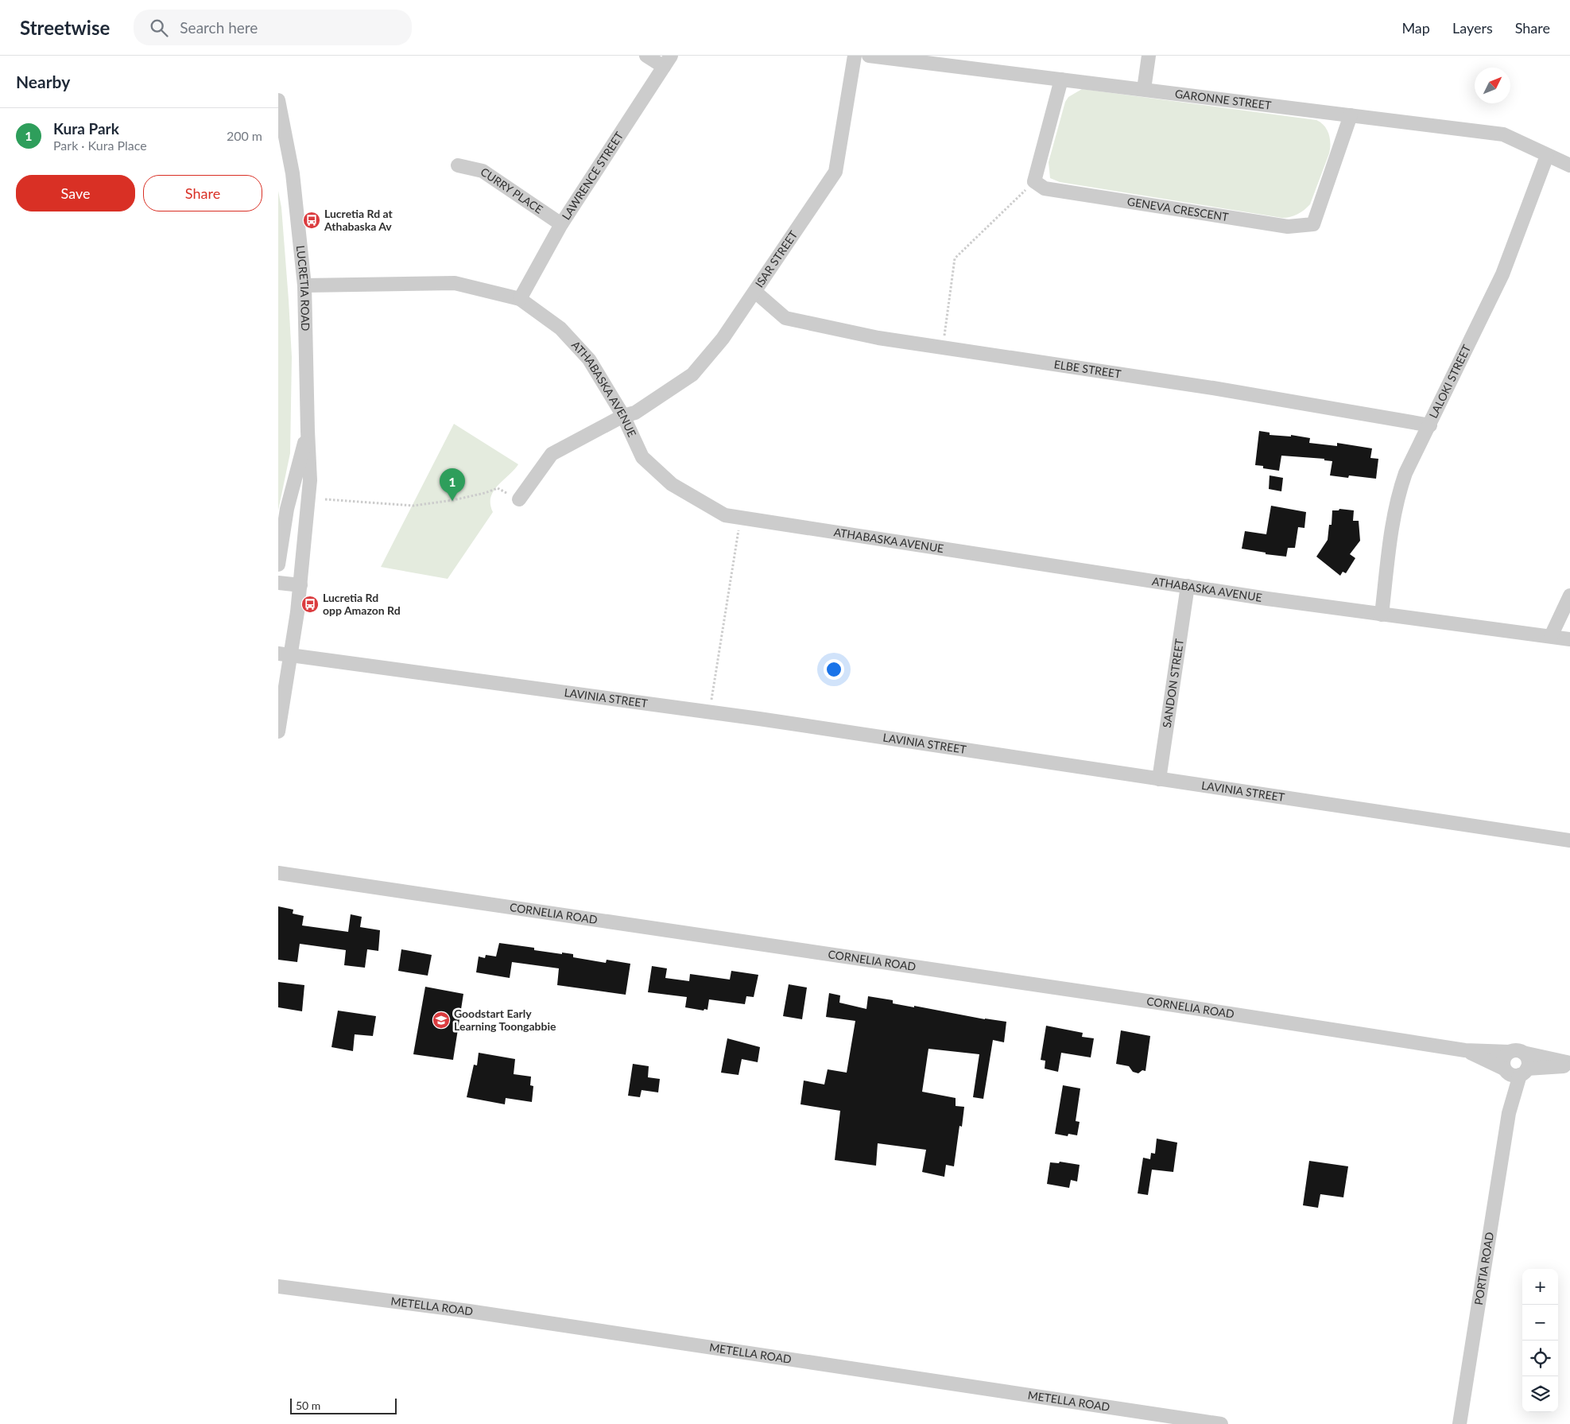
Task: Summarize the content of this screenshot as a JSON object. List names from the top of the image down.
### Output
{
  "streets": {
    "street": [
      "GARONNE STREET",
      "LAWRENCE STREET",
      "CURRY PLACE",
      "GENEVA CRESCENT",
      "ISAR STREET",
      "LUCRETIA ROAD",
      "ELBE STREET",
      "LALOKI STREET",
      "ATHABASKA AVENUE",
      "SANDON STREET",
      "LAVINIA STREET",
      "CORNELIA ROAD",
      "PORTIA ROAD",
      "METELLA ROAD"
    ]
  },
  "crossings": [
    ["GARONNE STREET", "GENEVA CRESCENT"],
    ["GARONNE STREET", "LALOKI STREET"],
    ["LAWRENCE STREET", "CURRY PLACE"],
    ["LAWRENCE STREET", "ATHABASKA AVENUE"],
    ["ISAR STREET", "ELBE STREET"],
    ["ISAR STREET", "ATHABASKA AVENUE"],
    ["LUCRETIA ROAD", "ATHABASKA AVENUE"],
    ["LUCRETIA ROAD", "LAVINIA STREET"],
    ["ELBE STREET", "LALOKI STREET"],
    ["LALOKI STREET", "ATHABASKA AVENUE"],
    ["ATHABASKA AVENUE", "SANDON STREET"],
    ["SANDON STREET", "LAVINIA STREET"],
    ["CORNELIA ROAD", "PORTIA ROAD"]
  ],
  "places": {
    "bus stop": ["Lucretia Rd at Athabaska Av", "Lucretia Rd opp Amazon Rd"],
    "school or university": ["Goodstart Early Learning Toongabbie"]
  },
  "scale_bar": "50 m",
  "north": "top right",
  "page": {
    "header": "Streetwise",
    "search": "Search here",
    "nav": ["Map", "Layers", "Share"],
    "heading": "Nearby",
    "list": [
      {
        "mark": "1",
        "name": "Kura Park",
        "note": "Park · Kura Place",
        "value": "200 m"
      }
    ],
    "buttons": ["Save", "Share"],
    "pins": "1",
    "map_buttons": ["+", "−"],
    "scale": "50 m"
  }
}
